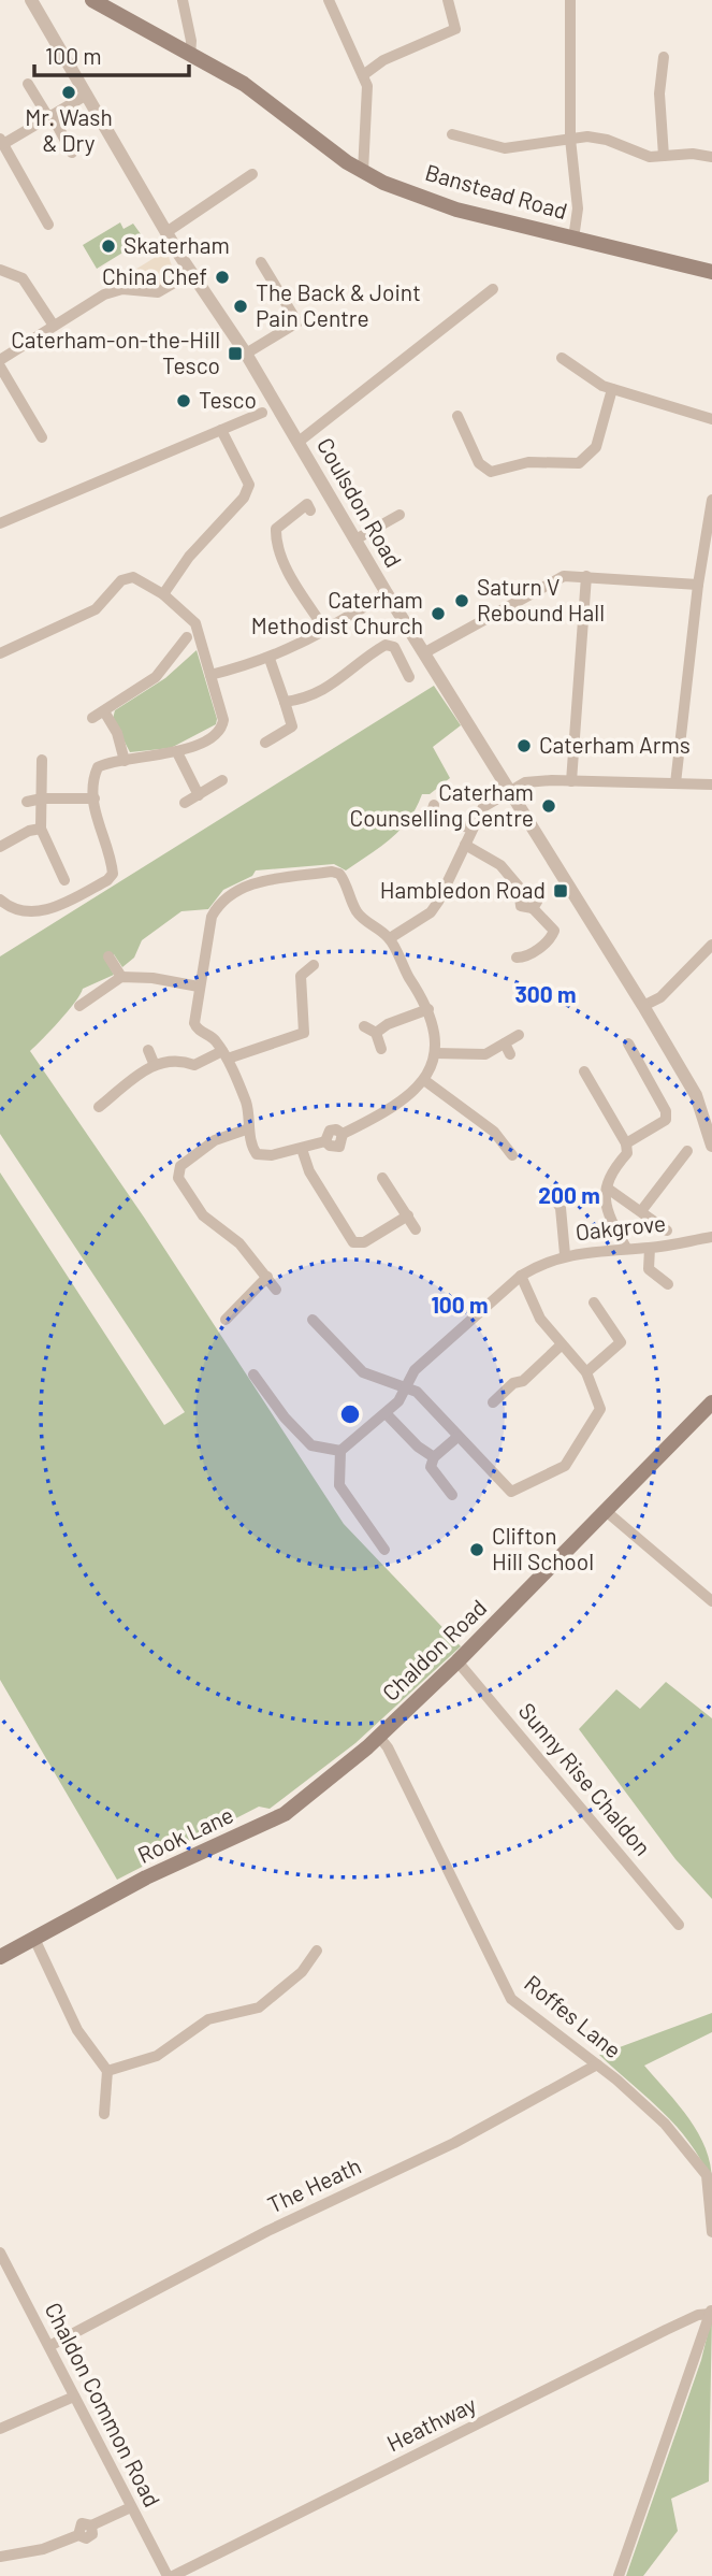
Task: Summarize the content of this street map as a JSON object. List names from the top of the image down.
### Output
{
  "streets": {
    "main road": ["Banstead Road", "Chaldon Road", "Rook Lane"],
    "street": [
      "Coulsdon Road",
      "Oakgrove",
      "Sunny Rise Chaldon",
      "Roffes Lane",
      "The Heath",
      "Chaldon Common Road",
      "Heathway"
    ]
  },
  "crossings": [
    ["Chaldon Road", "Sunny Rise Chaldon"],
    ["Chaldon Road", "Rook Lane"],
    ["Chaldon Road", "Roffes Lane"],
    ["Rook Lane", "Roffes Lane"],
    ["Roffes Lane", "The Heath"],
    ["The Heath", "Chaldon Common Road"],
    ["Chaldon Common Road", "Heathway"]
  ],
  "places": {
    "other": [
      "Mr. Wash & Dry",
      "Skaterham",
      "China Chef",
      "The Back & Joint Pain Centre",
      "Tesco",
      "Saturn V Rebound Hall",
      "Caterham Methodist Church",
      "Caterham Arms",
      "Caterham Counselling Centre",
      "Clifton Hill School"
    ],
    "transit": ["Caterham-on-the-Hill Tesco", "Hambledon Road"]
  },
  "scale_bar": "100 m",
  "rings": ["300 m", "200 m", "100 m"]
}
